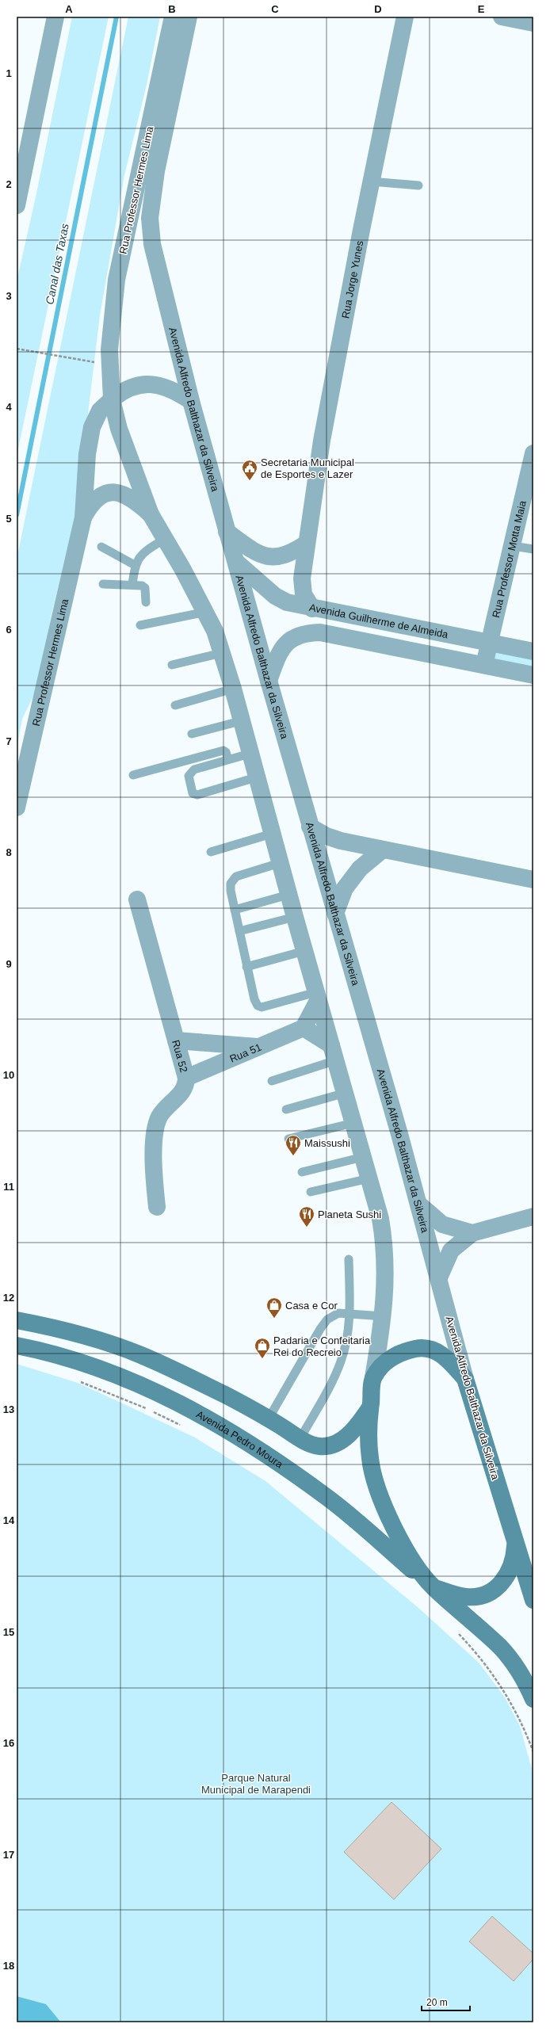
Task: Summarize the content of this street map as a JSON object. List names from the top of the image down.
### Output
{
  "streets": {
    "main road": ["Avenida Alfredo Balthazar da Silveira", "Avenida Pedro Moura"],
    "street": [
      "Rua Professor Hermes Lima",
      "Rua Jorge Yunes",
      "Rua Professor Motta Maia",
      "Avenida Guilherme de Almeida",
      "Rua 51",
      "Rua 52"
    ]
  },
  "crossings": [
    ["Rua Professor Hermes Lima", "Avenida Alfredo Balthazar da Silveira"],
    ["Rua Jorge Yunes", "Avenida Guilherme de Almeida"],
    ["Avenida Alfredo Balthazar da Silveira", "Avenida Guilherme de Almeida"],
    ["Rua Professor Motta Maia", "Avenida Guilherme de Almeida"],
    ["Rua 51", "Rua 52"]
  ],
  "water": ["Canal das Taxas"],
  "parks": ["Parque Natural Municipal de Marapendi"],
  "places": {
    "public building": ["Secretaria Municipal de Esportes e Lazer"],
    "restaurant": ["Maissushi", "Planeta Sushi"],
    "shop": ["Casa e Cor", "Padaria e Confeitaria Rei do Recreio"]
  },
  "scale_bar": "20 m",
  "grid": {
    "columns": [
      "A",
      "B",
      "C",
      "D",
      "E"
    ],
    "rows": [
      "1",
      "2",
      "3",
      "4",
      "5",
      "6",
      "7",
      "8",
      "9",
      "10",
      "11",
      "12",
      "13",
      "14",
      "15",
      "16",
      "17",
      "18"
    ]
  }
}
